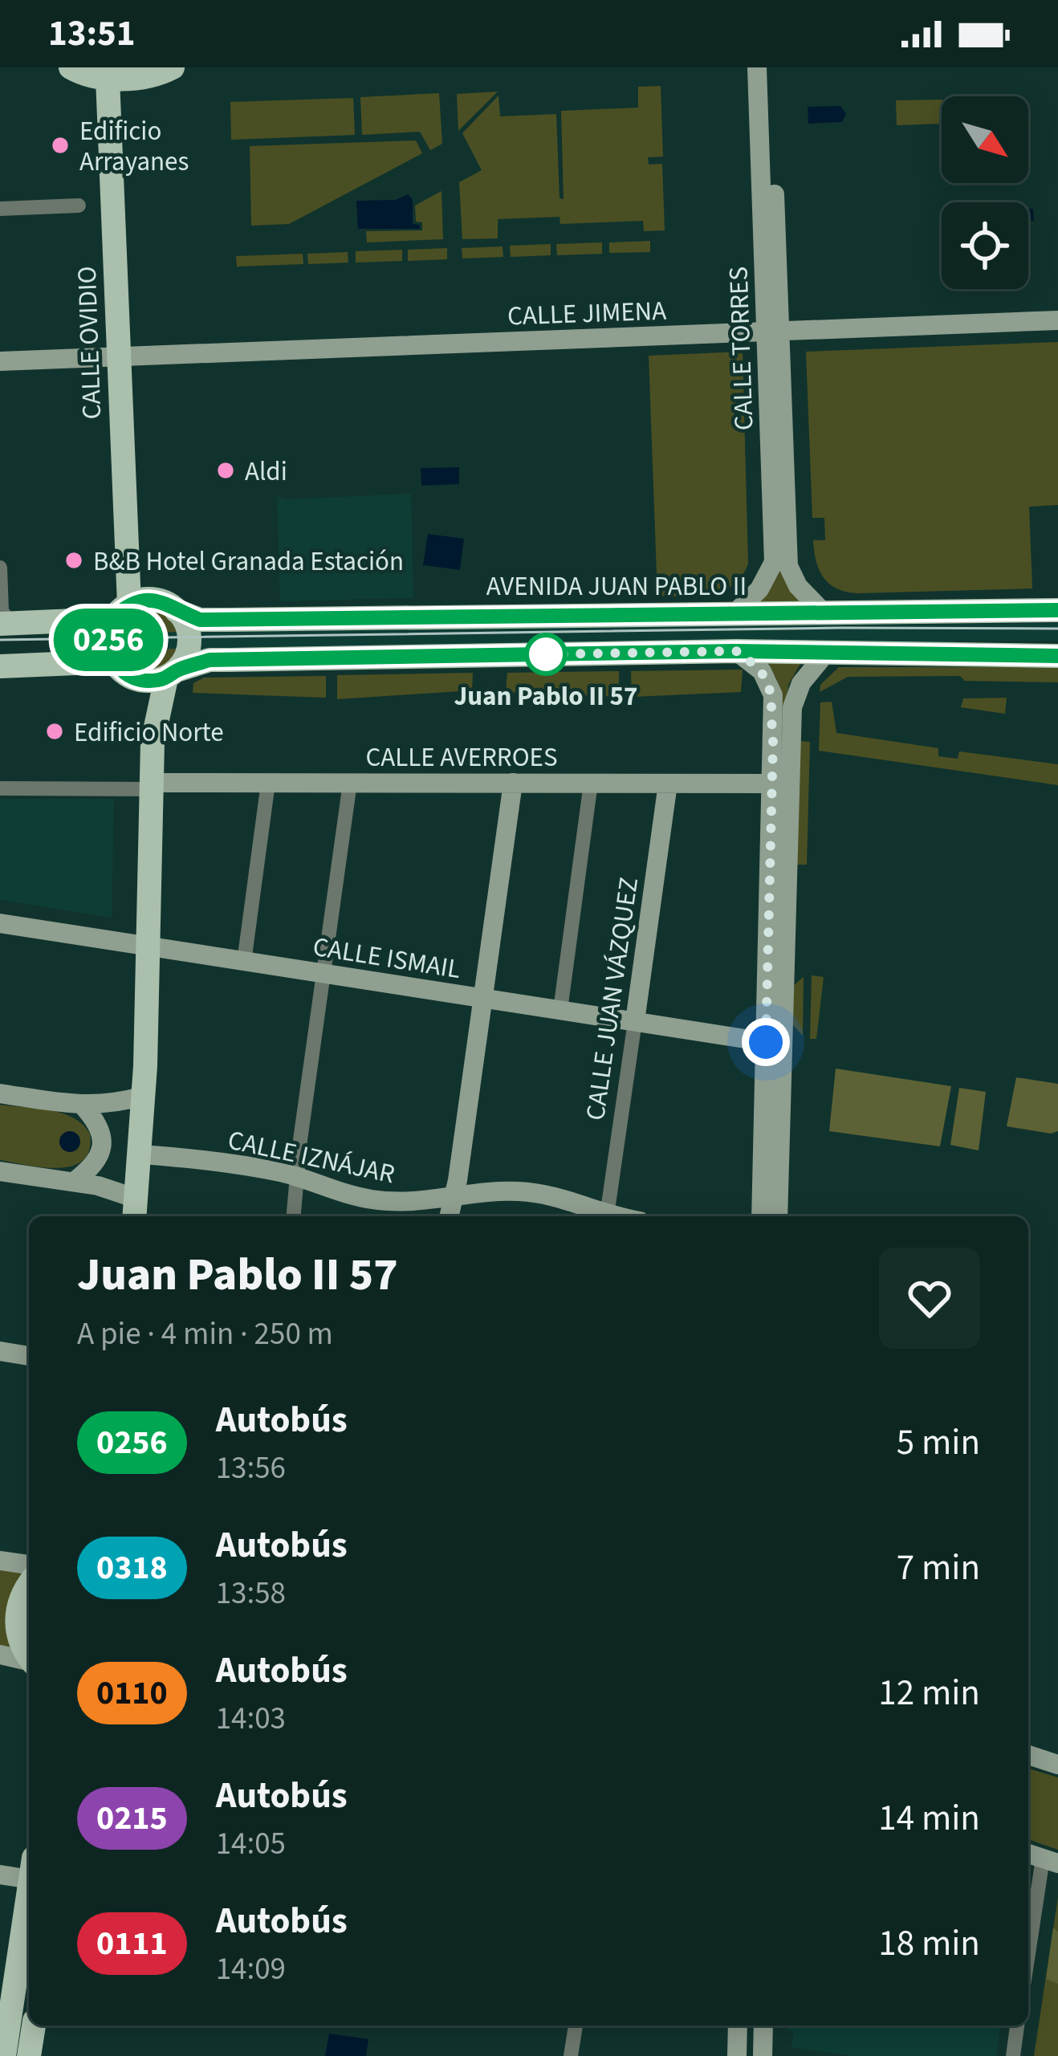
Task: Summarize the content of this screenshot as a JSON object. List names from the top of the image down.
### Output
{
  "streets": {
    "main road": ["CALLE OVIDIO", "AVENIDA JUAN PABLO II"],
    "street": [
      "CALLE JIMENA",
      "CALLE TORRES",
      "CALLE AVERROES",
      "CALLE ISMAIL",
      "CALLE JUAN VÁZQUEZ",
      "CALLE IZNÁJAR"
    ]
  },
  "crossings": [
    ["CALLE JIMENA", "CALLE OVIDIO"],
    ["CALLE JIMENA", "CALLE TORRES"],
    ["CALLE OVIDIO", "AVENIDA JUAN PABLO II"],
    ["CALLE TORRES", "AVENIDA JUAN PABLO II"],
    ["CALLE AVERROES", "CALLE JUAN VÁZQUEZ"],
    ["CALLE ISMAIL", "CALLE JUAN VÁZQUEZ"]
  ],
  "places": [
    "Edificio Arrayanes",
    "Aldi",
    "B&B Hotel Granada Estación",
    "Juan Pablo II 57",
    "Edificio Norte"
  ],
  "lines": ["bus line 0256"],
  "north": "bottom right",
  "page": {
    "status": "13:51",
    "on_map": "0256",
    "heading": ["Juan Pablo II 57", "A pie · 4 min · 250 m"],
    "list": [
      {
        "mark": "0256",
        "name": "Autobús",
        "note": "13:56",
        "value": "5 min"
      },
      {
        "mark": "0318",
        "name": "Autobús",
        "note": "13:58",
        "value": "7 min"
      },
      {
        "mark": "0110",
        "name": "Autobús",
        "note": "14:03",
        "value": "12 min"
      },
      {
        "mark": "0215",
        "name": "Autobús",
        "note": "14:05",
        "value": "14 min"
      },
      {
        "mark": "0111",
        "name": "Autobús",
        "note": "14:09",
        "value": "18 min"
      }
    ]
  }
}
